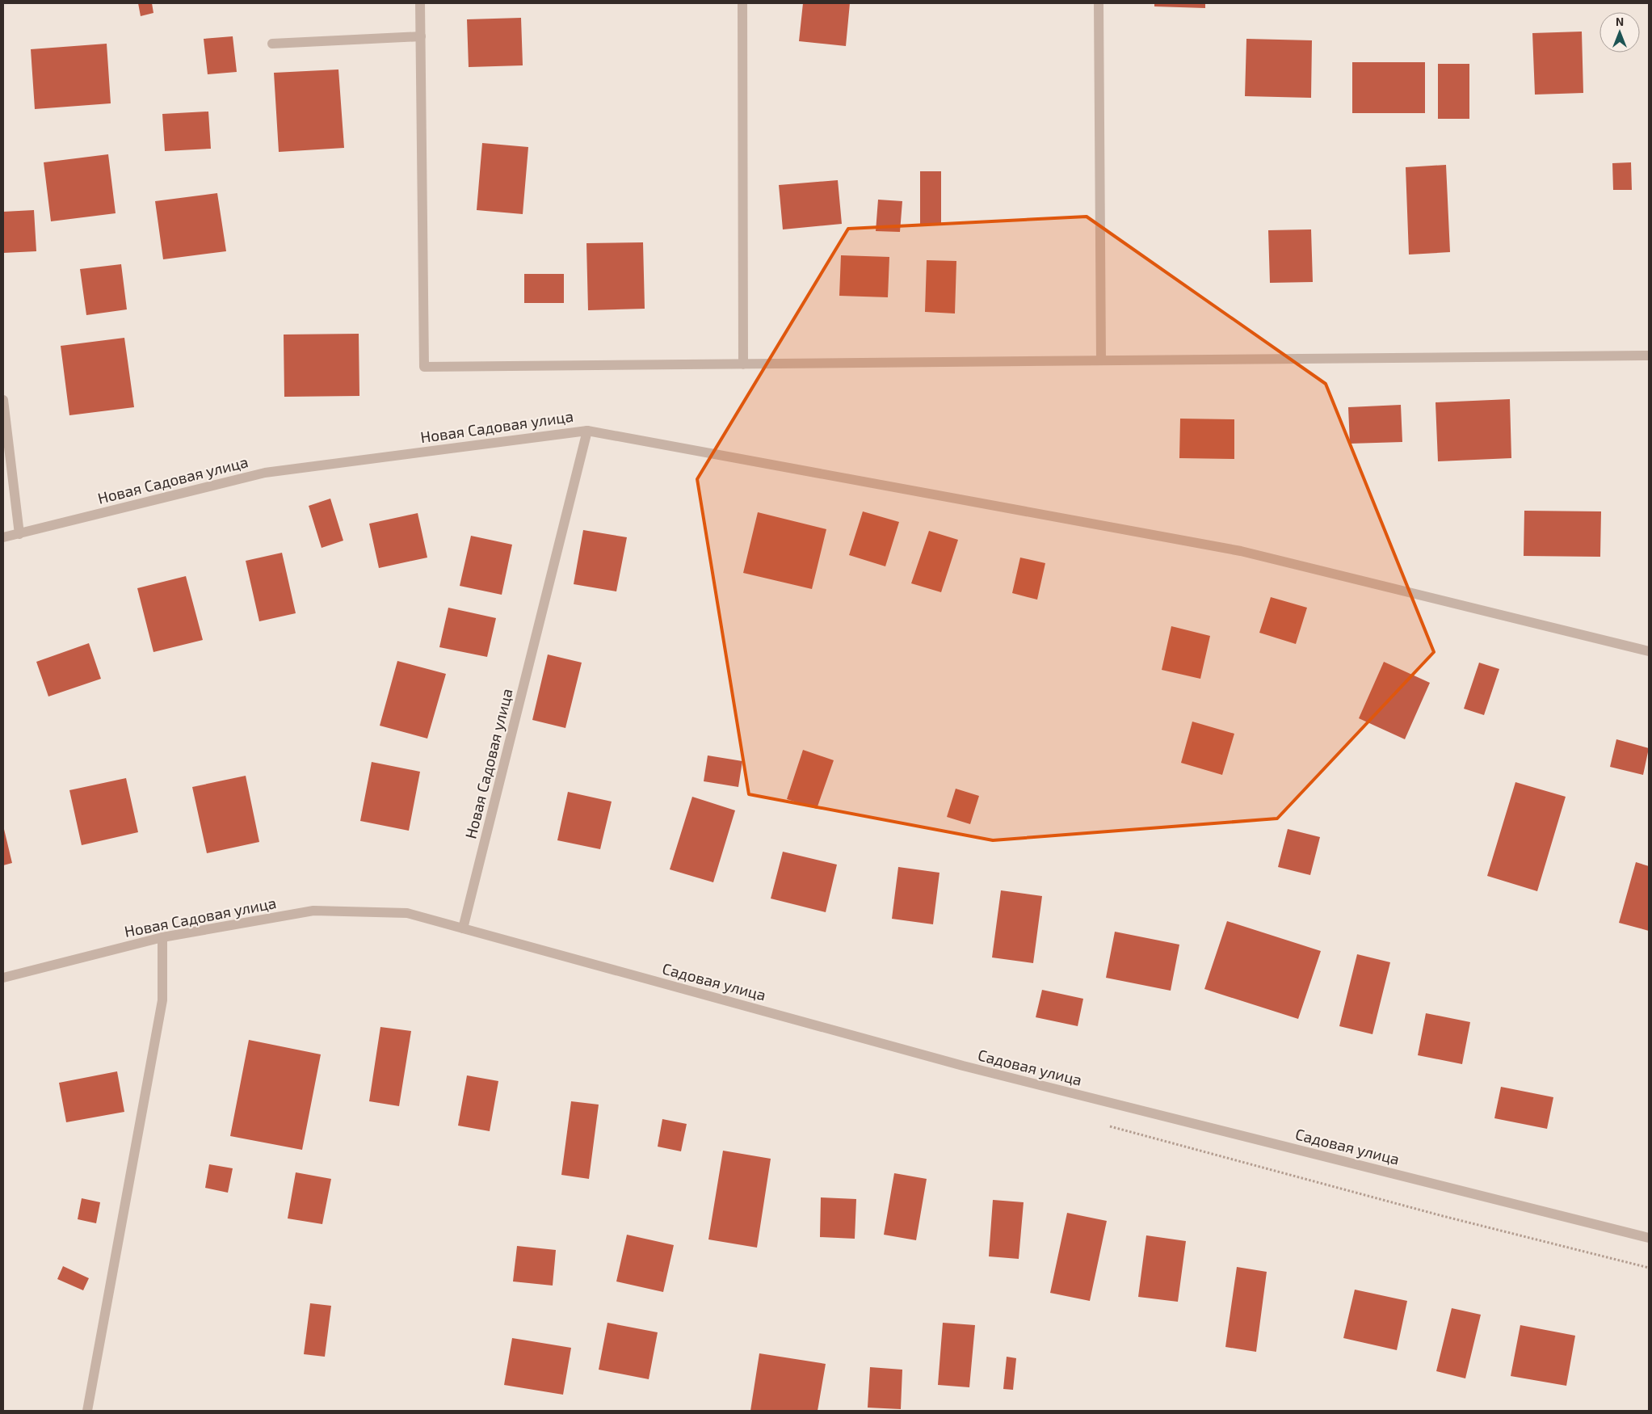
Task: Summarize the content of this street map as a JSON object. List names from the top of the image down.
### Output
{
  "streets": {
    "street": ["Новая Садовая улица", "Садовая улица"]
  },
  "crossings": [
    ["Новая Садовая улица", "Садовая улица"]
  ],
  "north": "top"
}
